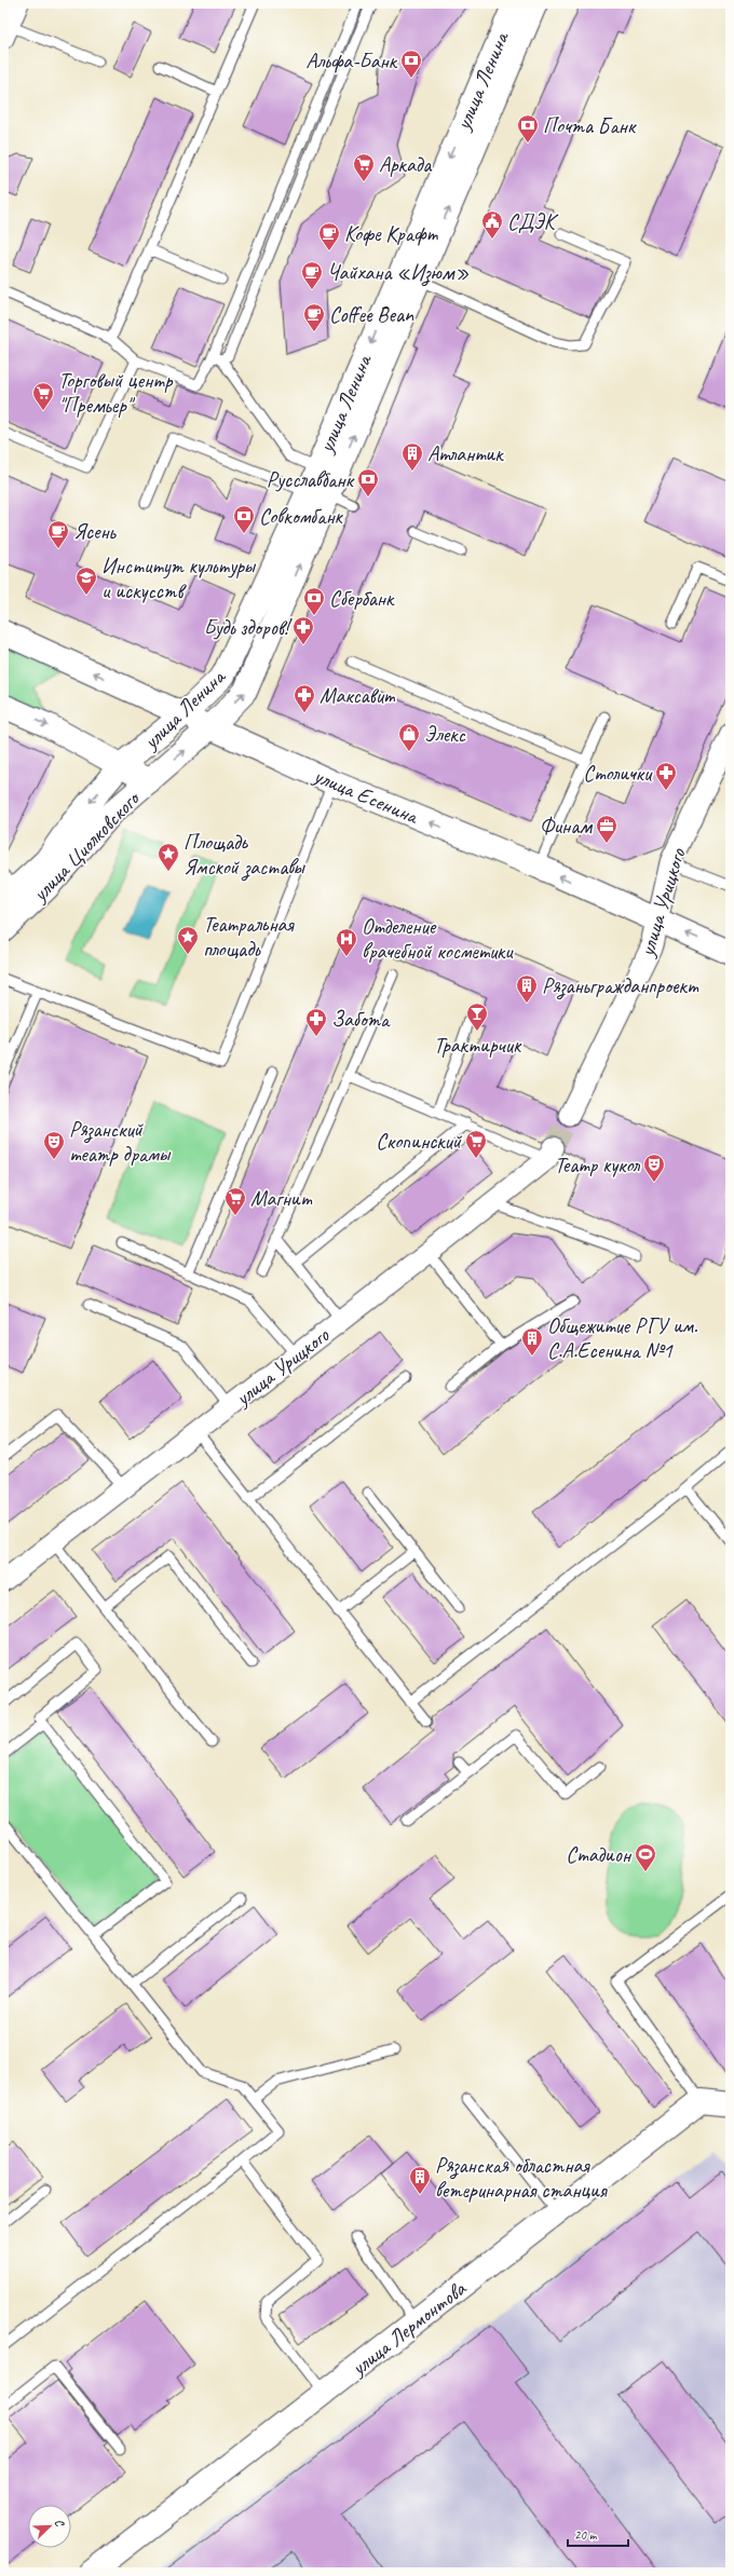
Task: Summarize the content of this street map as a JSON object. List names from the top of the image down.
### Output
{
  "streets": {
    "main road": [
      "улица Ленина",
      "улица Есенина",
      "улица Циолковского",
      "улица Лермонтова"
    ],
    "street": ["улица Урицкого"]
  },
  "crossings": [
    ["улица Ленина", "улица Есенина"],
    ["улица Ленина", "улица Циолковского"],
    ["улица Есенина", "улица Циолковского"],
    ["улица Есенина", "улица Урицкого"]
  ],
  "one_way": ["улица Есенина"],
  "places": {
    "bank": [
      "Альфа-Банк",
      "Почта Банк",
      "Русславбанк",
      "Совкомбанк",
      "Сбербанк"
    ],
    "supermarket": [
      "Аркада",
      "Торговый центр \"Премьер\"",
      "Скопинский",
      "Магнит"
    ],
    "public building": ["СДЭК"],
    "cafe": [
      "Кофе Крафт",
      "Чайхана «Изюм»",
      "Coffee Bean",
      "Ясень"
    ],
    "building": [
      "Атлантик",
      "Рязаньгражданпроект",
      "Общежитие РГУ им. С.А.Есенина №1",
      "Рязанская областная ветеринарная станция"
    ],
    "school or university": ["Институт культуры и искусств"],
    "pharmacy": [
      "Будь здоров!",
      "Максавит",
      "Столички",
      "Забота"
    ],
    "shop": ["Элекс"],
    "office": ["Финам"],
    "place": ["Площадь Ямской заставы", "Театральная площадь"],
    "hospital": ["Отделение врачебной косметики"],
    "bar": ["Трактирчик"],
    "theatre": ["Рязанский театр драмы", "Театр кукол"],
    "sports": ["Стадион"]
  },
  "scale_bar": "20 m",
  "north": "top right"
}
